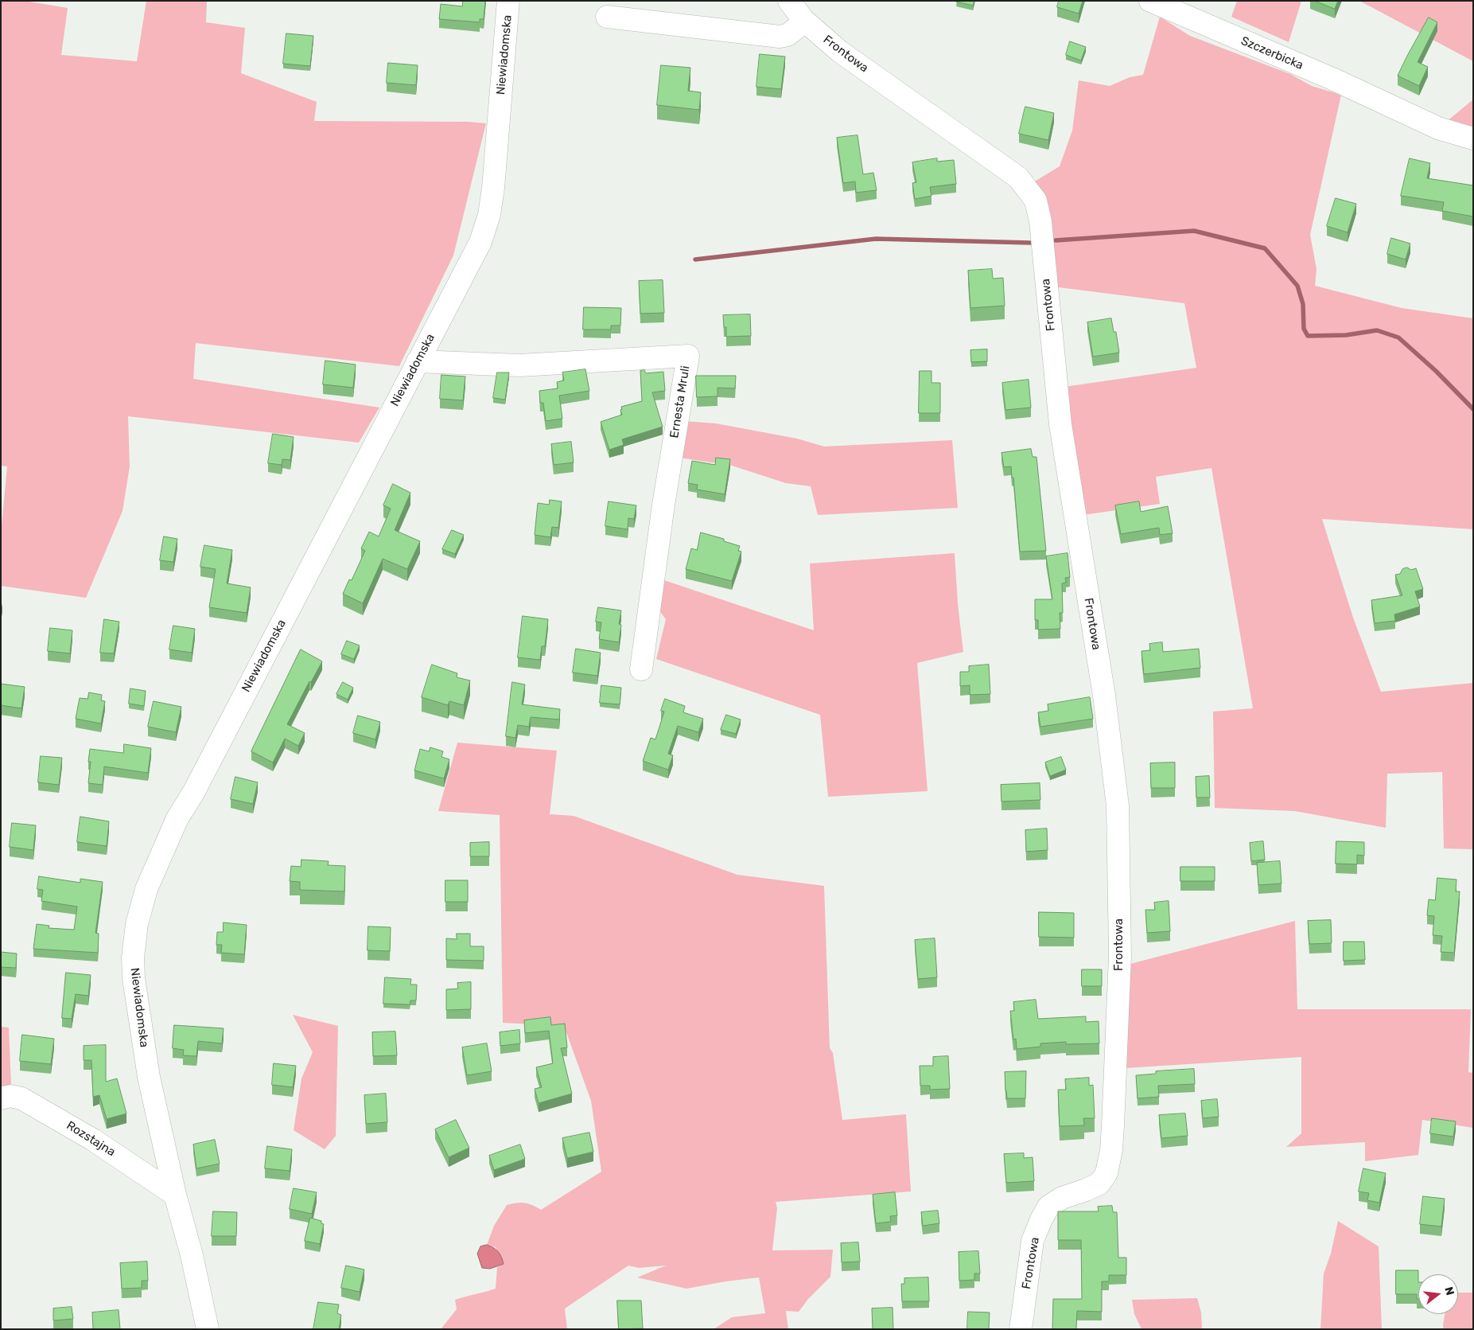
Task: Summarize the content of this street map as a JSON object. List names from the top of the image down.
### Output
{
  "streets": {
    "street": [
      "Szczerbicka",
      "Frontowa",
      "Niewiadomska",
      "Ernesta Mruli",
      "Rozstajna"
    ]
  },
  "crossings": [
    ["Niewiadomska", "Ernesta Mruli"],
    ["Niewiadomska", "Rozstajna"]
  ],
  "north": "right"
}
